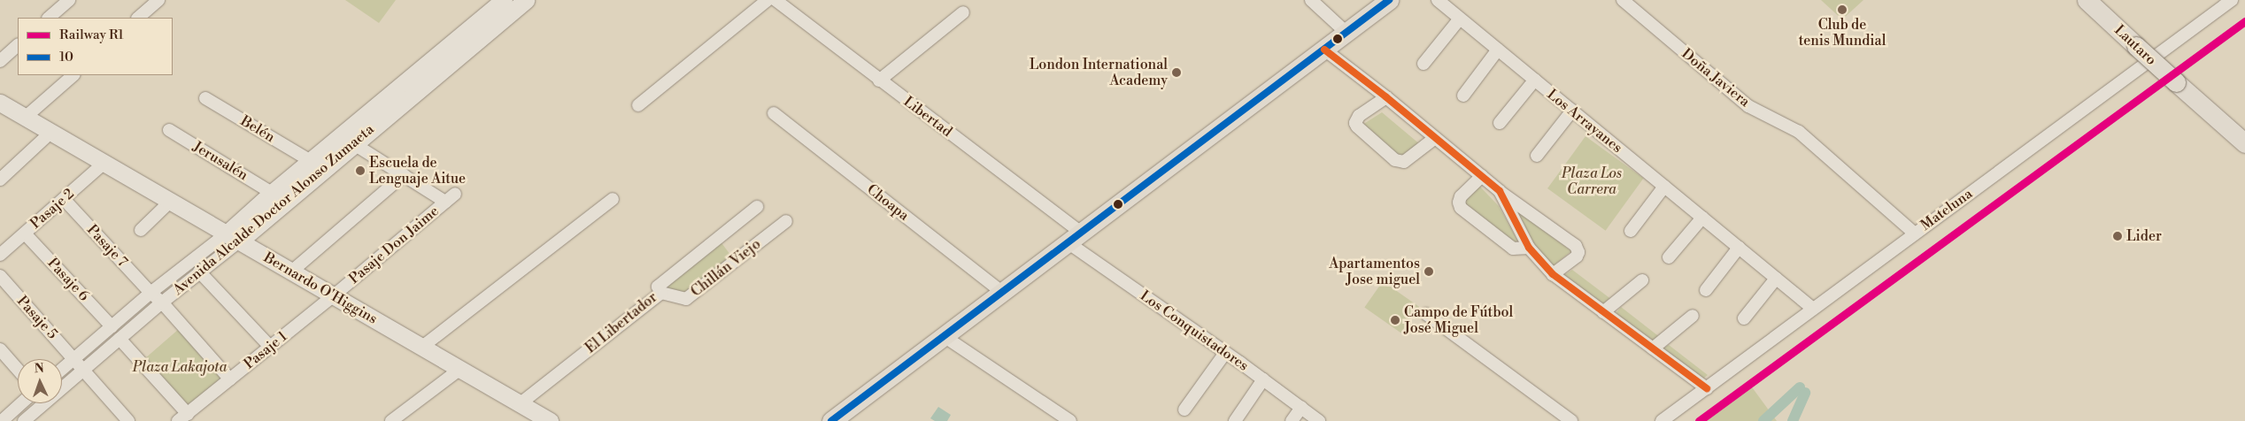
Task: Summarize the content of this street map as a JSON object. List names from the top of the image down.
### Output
{
  "streets": {
    "main road": ["Lautaro"],
    "street": [
      "Doña Javiera",
      "Libertad",
      "Los Arrayanes",
      "Belén",
      "Jerusalén",
      "Choapa",
      "Pasaje 2",
      "Avenida Alcalde Doctor Alonso Zumaeta",
      "Mateluna",
      "Pasaje Don Jaime",
      "Pasaje 7",
      "Chillán Viejo",
      "Pasaje 6",
      "Bernardo O'Higgins",
      "Pasaje 5",
      "El Libertador",
      "Los Conquistadores",
      "Pasaje 1"
    ]
  },
  "crossings": [
    ["Doña Javiera", "Mateluna"],
    ["Libertad", "Los Conquistadores"],
    ["Los Arrayanes", "Mateluna"],
    ["Belén", "Avenida Alcalde Doctor Alonso Zumaeta"],
    ["Jerusalén", "Avenida Alcalde Doctor Alonso Zumaeta"],
    ["Pasaje 2", "Pasaje 7"],
    ["Pasaje 2", "Pasaje 6"],
    ["Pasaje 2", "Bernardo O'Higgins"],
    ["Avenida Alcalde Doctor Alonso Zumaeta", "Pasaje 7"],
    ["Avenida Alcalde Doctor Alonso Zumaeta", "Pasaje 6"],
    ["Avenida Alcalde Doctor Alonso Zumaeta", "Bernardo O'Higgins"],
    ["Avenida Alcalde Doctor Alonso Zumaeta", "Pasaje 5"],
    ["Pasaje Don Jaime", "Bernardo O'Higgins"],
    ["Pasaje Don Jaime", "Pasaje 1"],
    ["Chillán Viejo", "El Libertador"],
    ["Bernardo O'Higgins", "El Libertador"],
    ["Bernardo O'Higgins", "Pasaje 1"]
  ],
  "parks": ["Plaza Los Carrera", "Plaza Lakajota"],
  "places": [
    "Club de tenis Mundial",
    "London International Academy",
    "Escuela de Lenguaje Aitue",
    "Lider",
    "Apartamentos Jose miguel",
    "Campo de Fútbol José Miguel"
  ],
  "lines": ["transit line 10", "rail line R1"],
  "legend": ["Railway R1", "10"],
  "north": "top"
}
